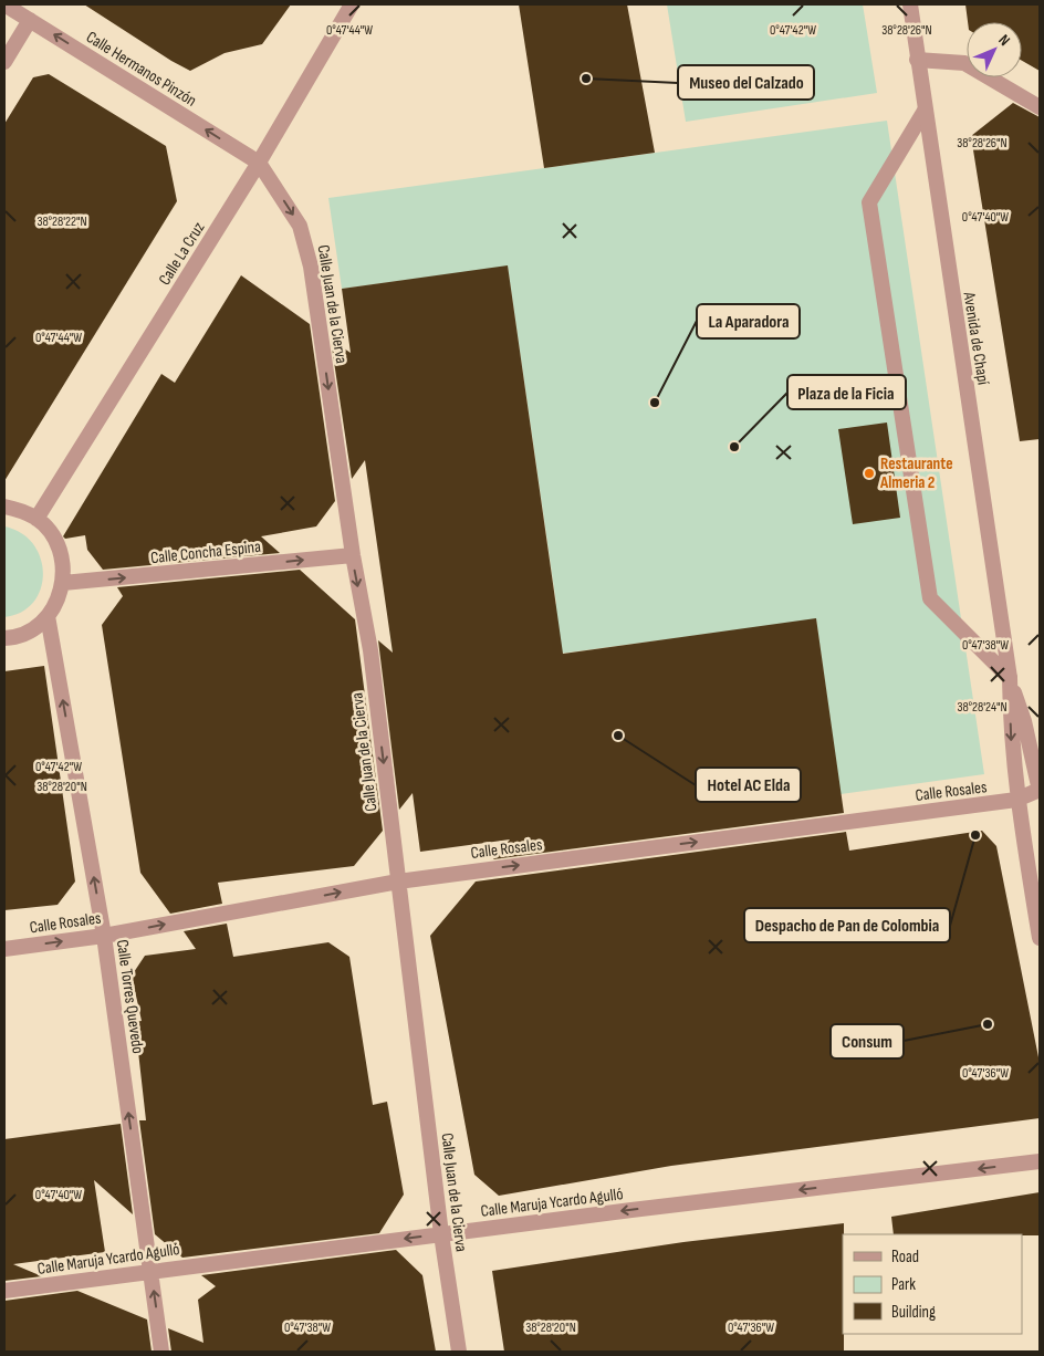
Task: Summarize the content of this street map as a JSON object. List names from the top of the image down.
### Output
{
  "streets": {
    "street": [
      "Calle Hermanos Pinzón",
      "Calle La Cruz",
      "Calle Juan de la Cierva",
      "Avenida de Chapí",
      "Calle Concha Espina",
      "Calle Rosales",
      "Calle Torres Quevedo",
      "Calle Maruja Ycardo Agulló"
    ]
  },
  "crossings": [
    ["Calle Hermanos Pinzón", "Calle La Cruz"],
    ["Calle Hermanos Pinzón", "Calle Juan de la Cierva"],
    ["Calle La Cruz", "Calle Juan de la Cierva"],
    ["Calle Juan de la Cierva", "Calle Concha Espina"],
    ["Calle Juan de la Cierva", "Calle Rosales"],
    ["Calle Juan de la Cierva", "Calle Maruja Ycardo Agulló"],
    ["Avenida de Chapí", "Calle Rosales"],
    ["Calle Rosales", "Calle Torres Quevedo"],
    ["Calle Torres Quevedo", "Calle Maruja Ycardo Agulló"]
  ],
  "one_way": [
    "Calle Hermanos Pinzón",
    "Calle Juan de la Cierva",
    "Calle Concha Espina",
    "Calle Rosales",
    "Calle Torres Quevedo",
    "Calle Maruja Ycardo Agulló"
  ],
  "places": [
    "Museo del Calzado",
    "La Aparadora",
    "Plaza de la Ficia",
    "Restaurante Almeria 2",
    "Hotel AC Elda",
    "Despacho de Pan de Colombia",
    "Consum"
  ],
  "legend": ["Road", "Park", "Building"],
  "north": "top right",
  "coordinates": [
    "0°47'44\"W",
    "0°47'42\"W",
    "38°28'26\"N",
    "0°47'40\"W",
    "38°28'22\"N",
    "0°47'38\"W",
    "38°28'24\"N",
    "38°28'20\"N",
    "0°47'36\"W"
  ]
}
